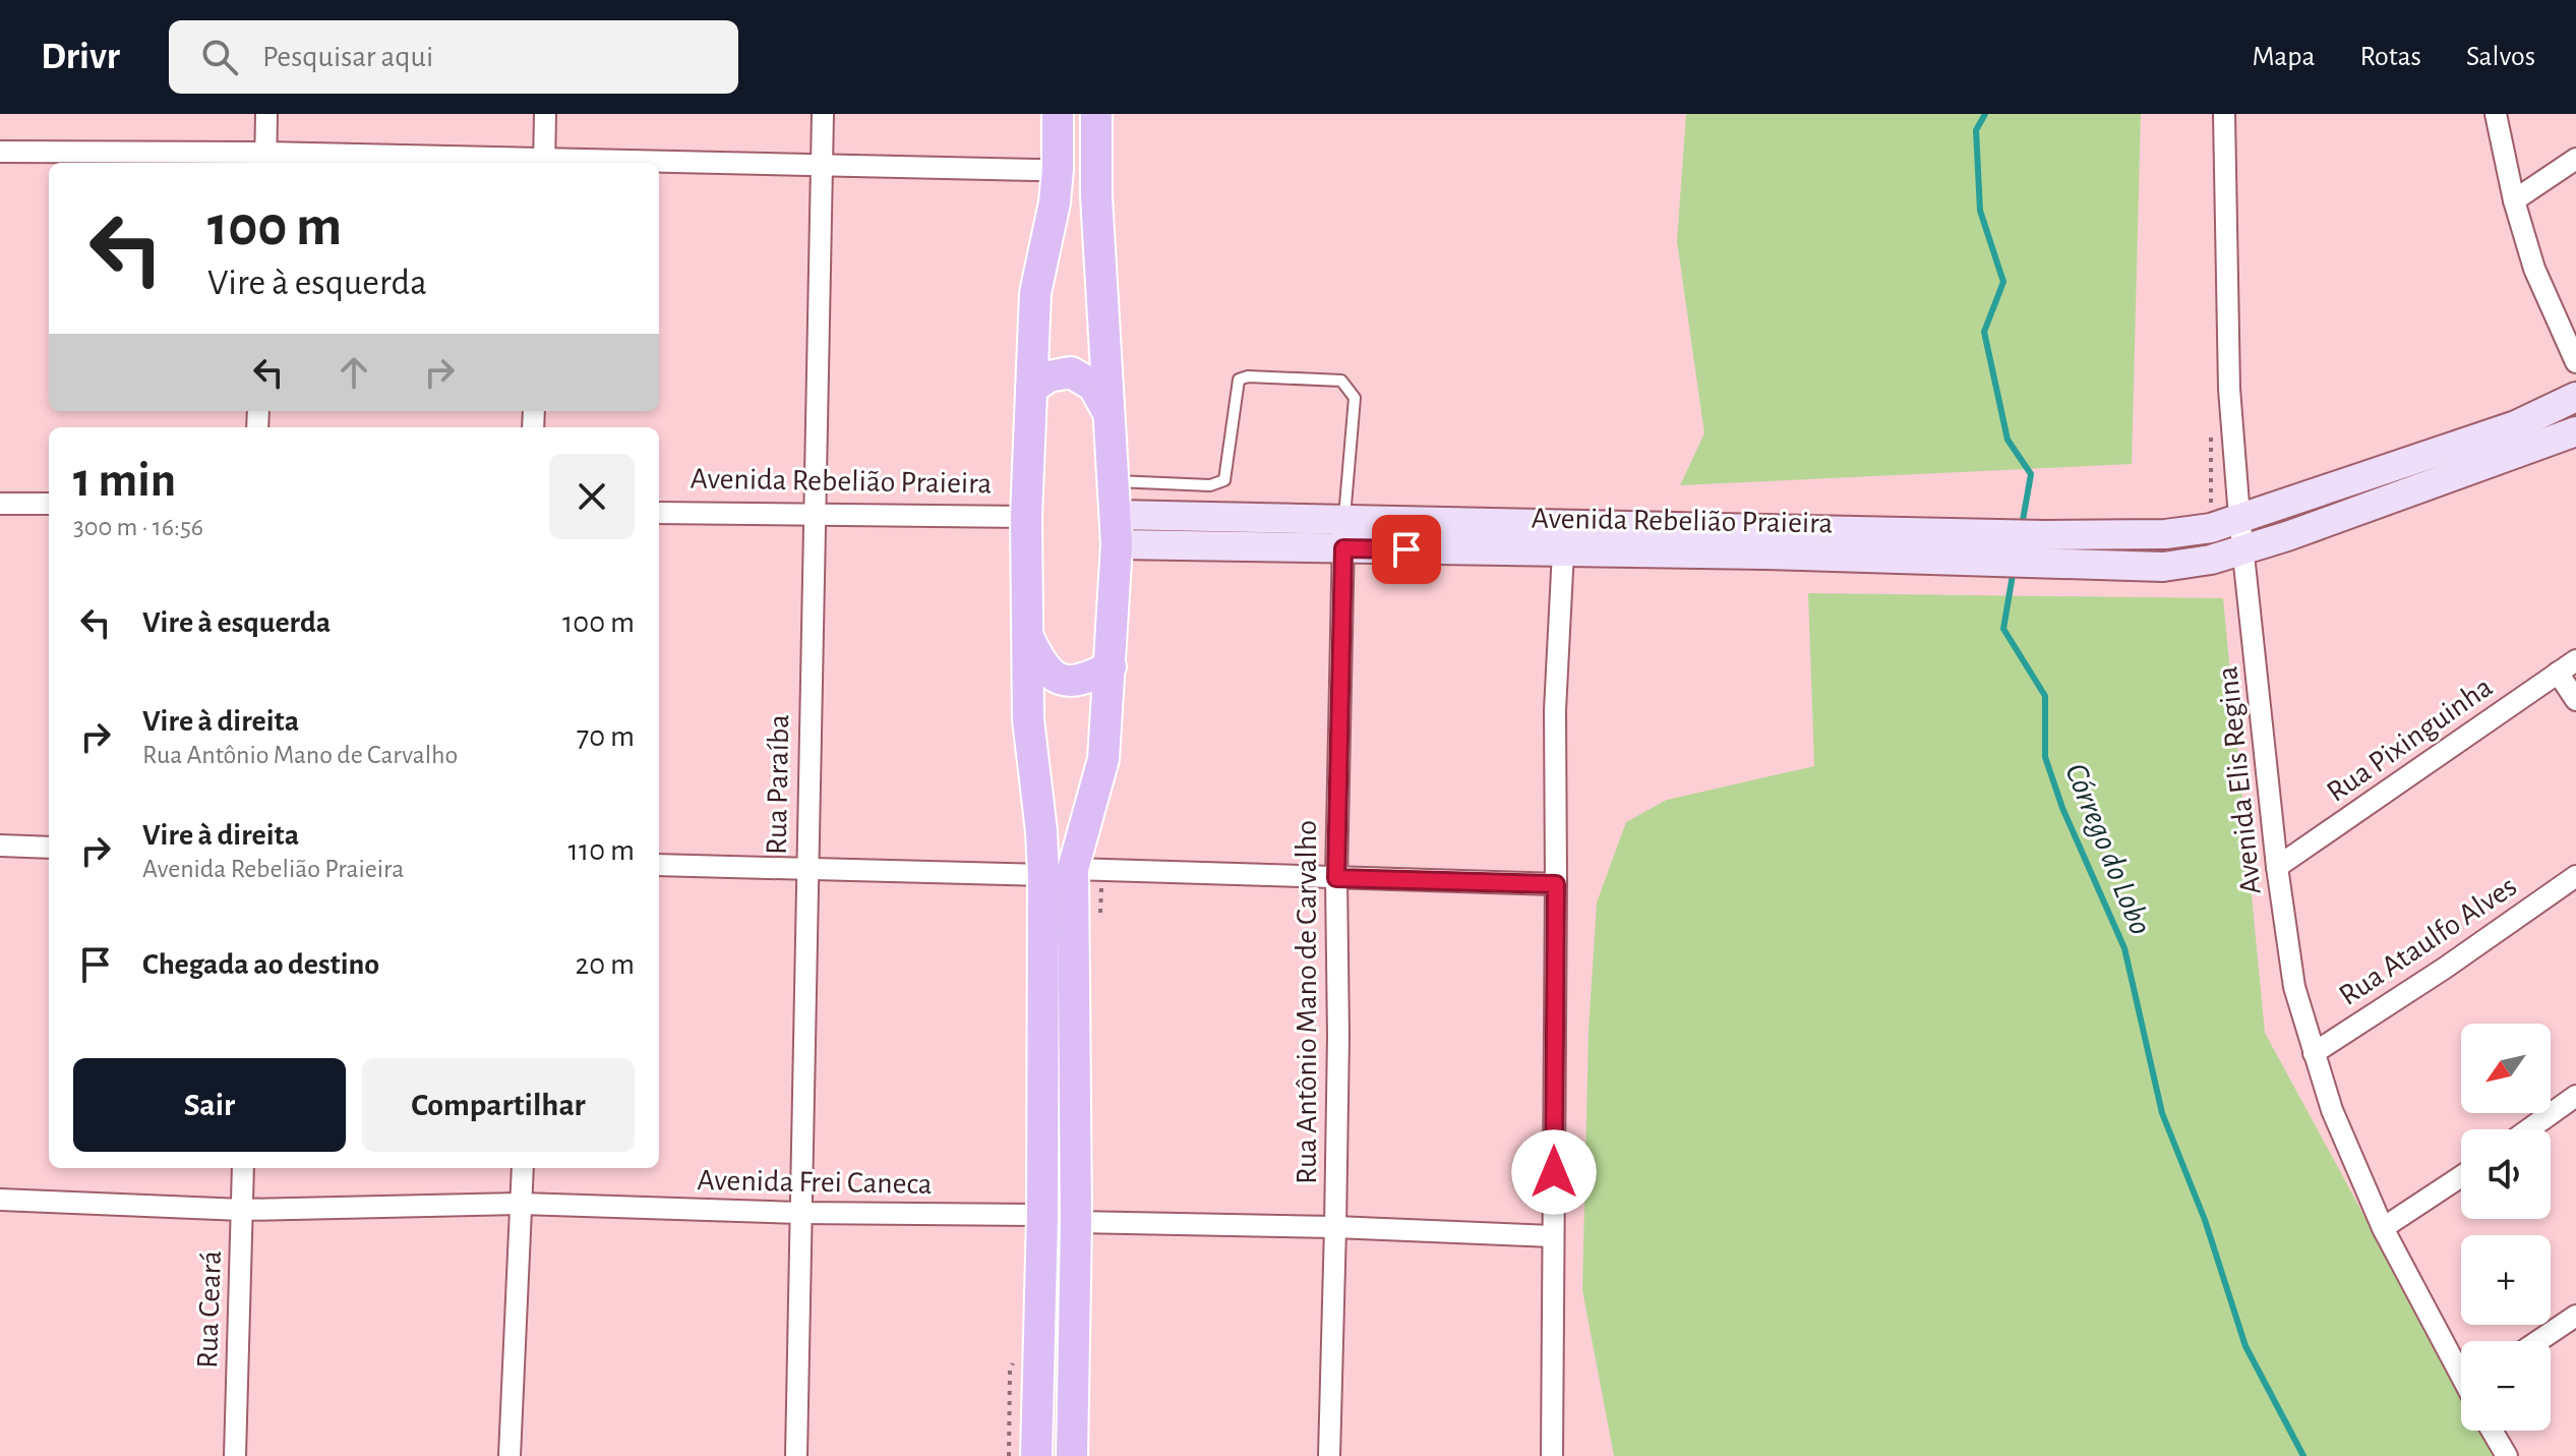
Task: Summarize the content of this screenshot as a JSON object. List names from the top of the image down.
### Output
{
  "streets": {
    "street": [
      "Avenida Rebelião Praieira",
      "Rua Pixinguinha",
      "Avenida Elis Regina",
      "Rua Paraíba",
      "Rua Ataulfo Alves",
      "Rua Antônio Mano de Carvalho",
      "Avenida Frei Caneca",
      "Rua Ceará"
    ]
  },
  "crossings": [
    ["Avenida Rebelião Praieira", "Avenida Elis Regina"],
    ["Avenida Rebelião Praieira", "Rua Paraíba"],
    ["Avenida Rebelião Praieira", "Rua Antônio Mano de Carvalho"],
    ["Rua Pixinguinha", "Avenida Elis Regina"],
    ["Avenida Elis Regina", "Rua Ataulfo Alves"],
    ["Rua Paraíba", "Avenida Frei Caneca"],
    ["Avenida Frei Caneca", "Rua Ceará"]
  ],
  "water": ["Córrego do Lobo"],
  "north": "bottom left",
  "page": {
    "header": "Drivr",
    "search": "Pesquisar aqui",
    "nav": ["Mapa", "Rotas", "Salvos"],
    "turn": ["100 m", "Vire à esquerda"],
    "heading": ["1 min", "300 m · 16:56"],
    "list": [
      {
        "name": "Vire à esquerda",
        "value": "100 m"
      },
      {
        "name": "Vire à direita",
        "note": "Rua Antônio Mano de Carvalho",
        "value": "70 m"
      },
      {
        "name": "Vire à direita",
        "note": "Avenida Rebelião Praieira",
        "value": "110 m"
      },
      {
        "name": "Chegada ao destino",
        "value": "20 m"
      }
    ],
    "map_buttons": ["+", "−"],
    "buttons": ["Sair", "Compartilhar"]
  }
}
